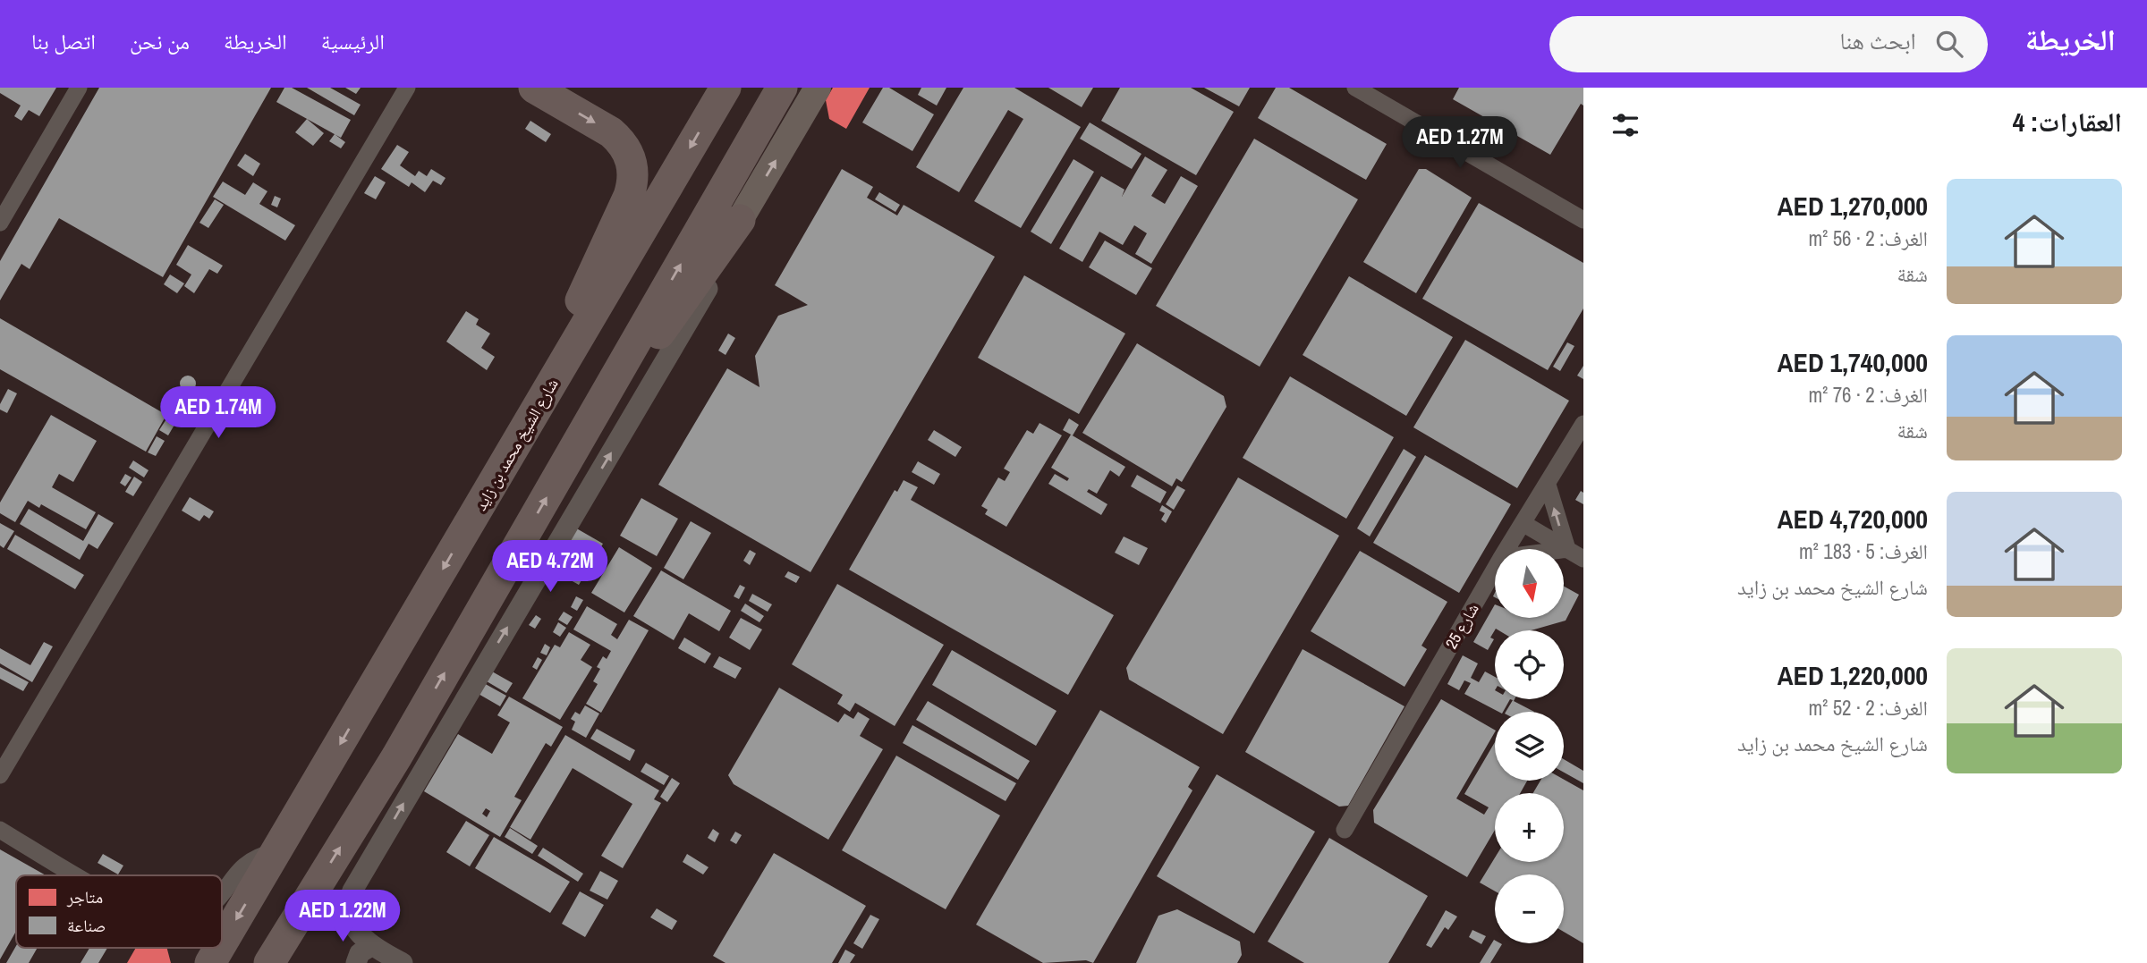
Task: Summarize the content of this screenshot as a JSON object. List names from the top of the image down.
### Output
{
  "streets": {
    "highway": ["شارع الشيخ محمد بن زايد"],
    "street": ["شارع 25"]
  },
  "legend": ["متاجر", "صناعة"],
  "north": "bottom",
  "page": {
    "header": "الخريطة",
    "search": "ابحث هنا",
    "nav": [
      "الرئيسية",
      "الخريطة",
      "من نحن",
      "اتصل بنا"
    ],
    "heading": "العقارات: 4",
    "price": [
      "AED 1.27M",
      "AED 1.74M",
      "AED 4.72M",
      "AED 1.22M"
    ],
    "list": [
      {
        "name": "AED 1,270,000",
        "note": "الغرف: 2 · 56 m² · شقة"
      },
      {
        "name": "AED 1,740,000",
        "note": "الغرف: 2 · 76 m² · شقة"
      },
      {
        "name": "AED 4,720,000",
        "note": "الغرف: 5 · 183 m² · شارع الشيخ محمد بن زايد"
      },
      {
        "name": "AED 1,220,000",
        "note": "الغرف: 2 · 52 m² · شارع الشيخ محمد بن زايد"
      }
    ],
    "map_buttons": ["+", "−"]
  }
}
